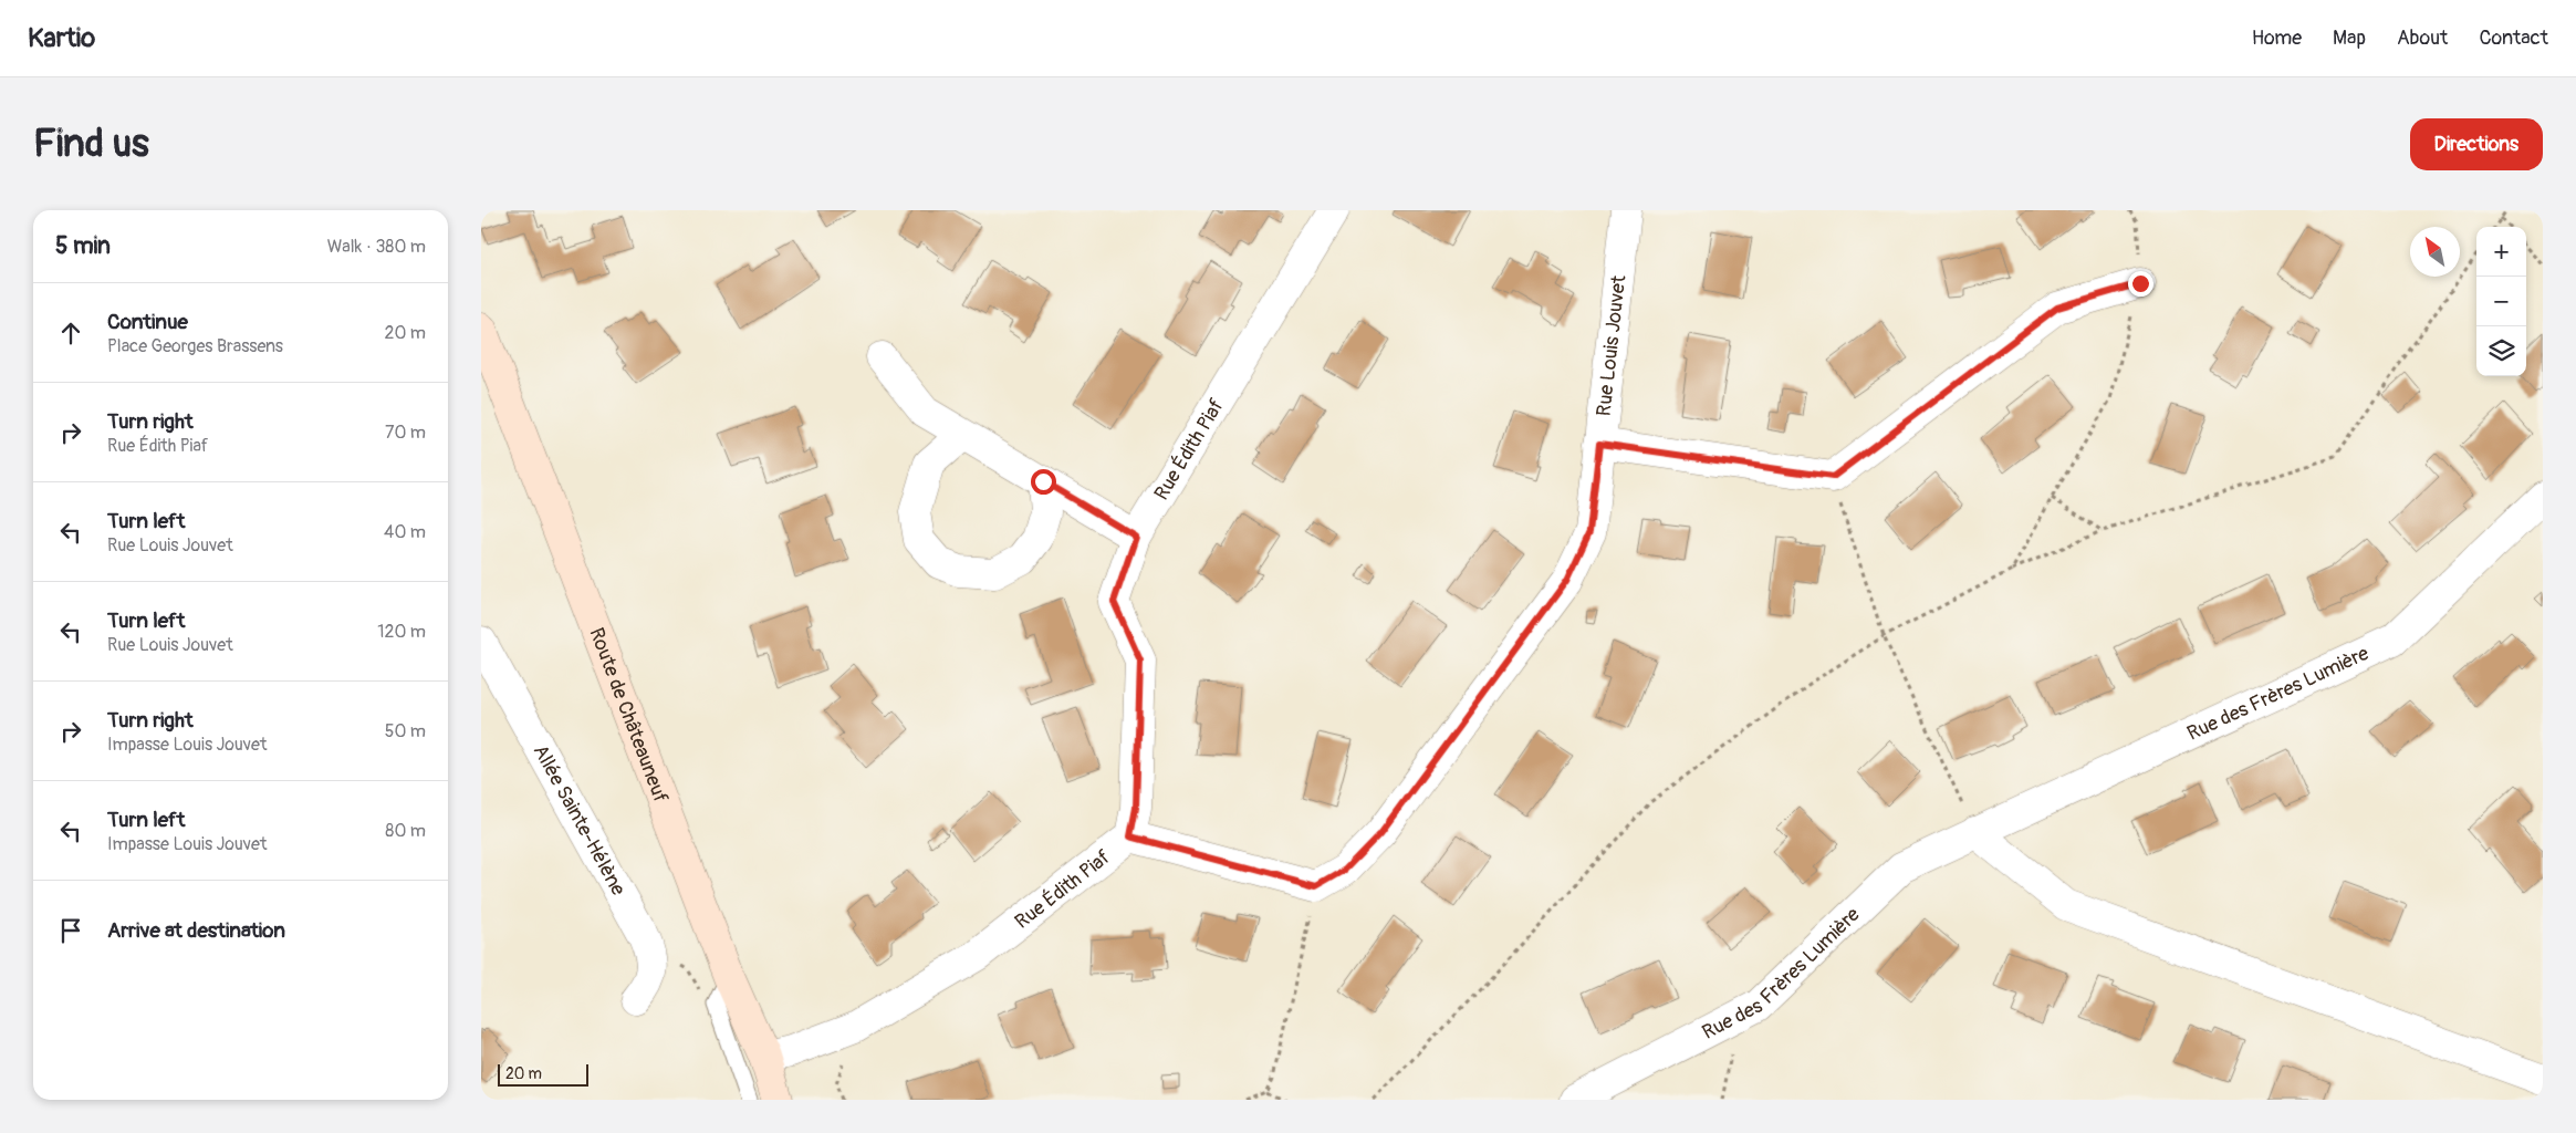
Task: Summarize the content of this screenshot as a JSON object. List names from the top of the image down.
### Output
{
  "streets": {
    "main road": ["Route de Châteauneuf"],
    "street": [
      "Rue Louis Jouvet",
      "Rue Édith Piaf",
      "Rue des Frères Lumière",
      "Allée Sainte-Hélène"
    ]
  },
  "crossings": [
    ["Rue Édith Piaf", "Route de Châteauneuf"]
  ],
  "scale_bar": "20 m",
  "north": "top left",
  "page": {
    "header": "Kartio",
    "nav": [
      "Home",
      "Map",
      "About",
      "Contact"
    ],
    "buttons": "Directions",
    "title": "Find us",
    "heading": ["5 min", "Walk · 380 m"],
    "map_buttons": ["+", "−"],
    "list": [
      ["Continue", "Place Georges Brassens", "20 m"],
      ["Turn right", "Rue Édith Piaf", "70 m"],
      ["Turn left", "Rue Louis Jouvet", "40 m"],
      ["Turn left", "Rue Louis Jouvet", "120 m"],
      ["Turn right", "Impasse Louis Jouvet", "50 m"],
      ["Turn left", "Impasse Louis Jouvet", "80 m"],
      "Arrive at destination"
    ],
    "scale": "20 m"
  }
}
